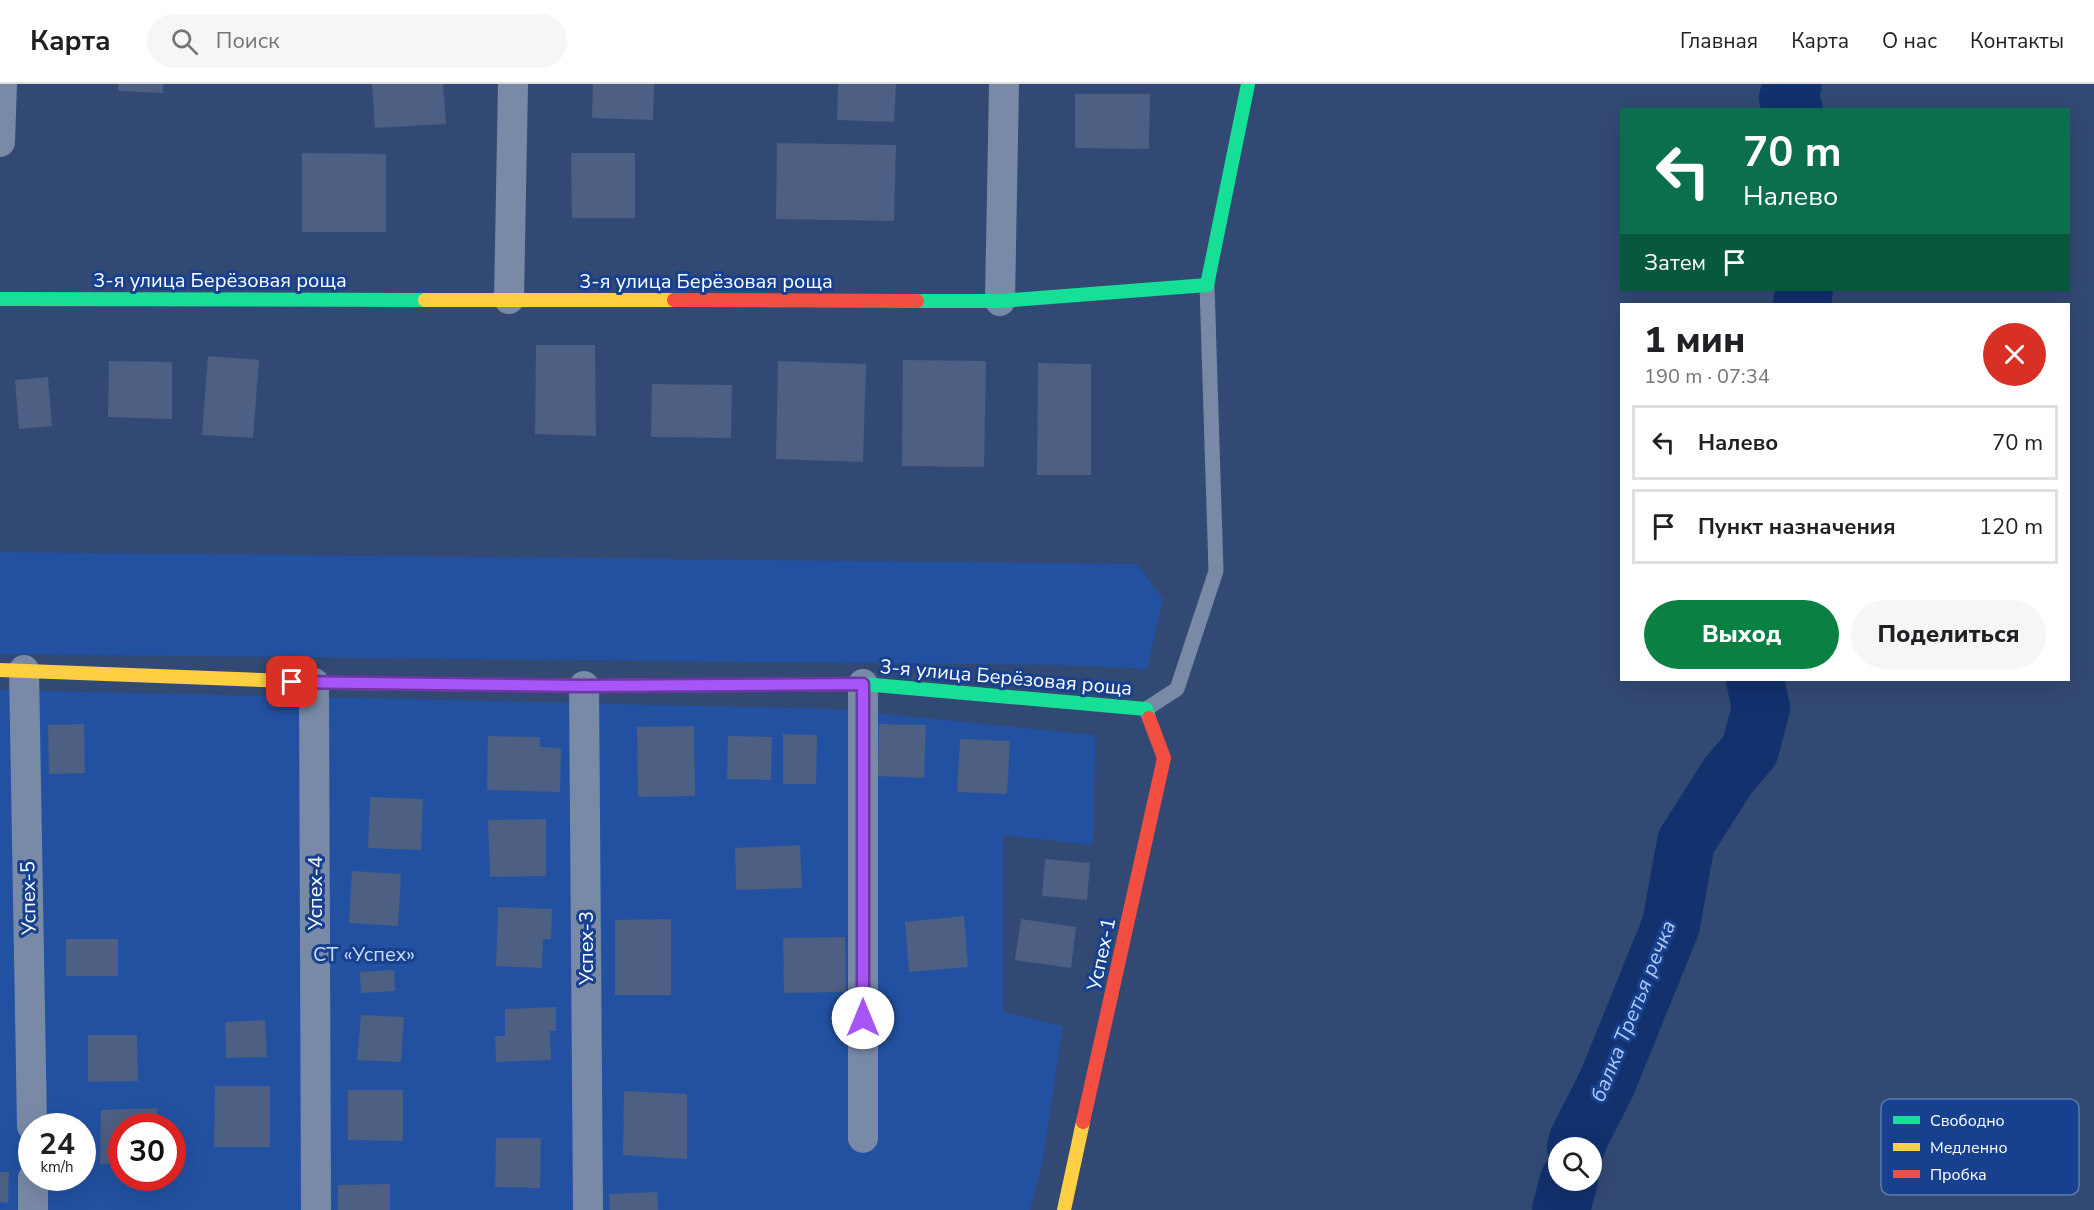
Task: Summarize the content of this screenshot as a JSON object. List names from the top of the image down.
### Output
{
  "streets": {
    "street": [
      "3-я улица Берёзовая роща",
      "Успех-4",
      "Успех-5",
      "Успех-3",
      "Успех-1"
    ]
  },
  "crossings": [
    ["3-я улица Берёзовая роща", "Успех-4"],
    ["3-я улица Берёзовая роща", "Успех-5"],
    ["3-я улица Берёзовая роща", "Успех-3"],
    ["3-я улица Берёзовая роща", "Успех-1"]
  ],
  "water": ["балка Третья речка"],
  "parks": ["СТ «Успех»"],
  "legend": ["Свободно", "Медленно", "Пробка"],
  "page": {
    "header": "Карта",
    "search": "Поиск",
    "nav": [
      "Главная",
      "Карта",
      "О нас",
      "Контакты"
    ],
    "turn": ["70 m", "Налево"],
    "then": "Затем",
    "heading": ["1 мин", "190 m · 07:34"],
    "list": [
      {
        "name": "Налево",
        "value": "70 m"
      },
      {
        "name": "Пункт назначения",
        "value": "120 m"
      }
    ],
    "buttons": ["Выход", "Поделиться"],
    "speed": "24 km/h",
    "limit": "30"
  }
}
